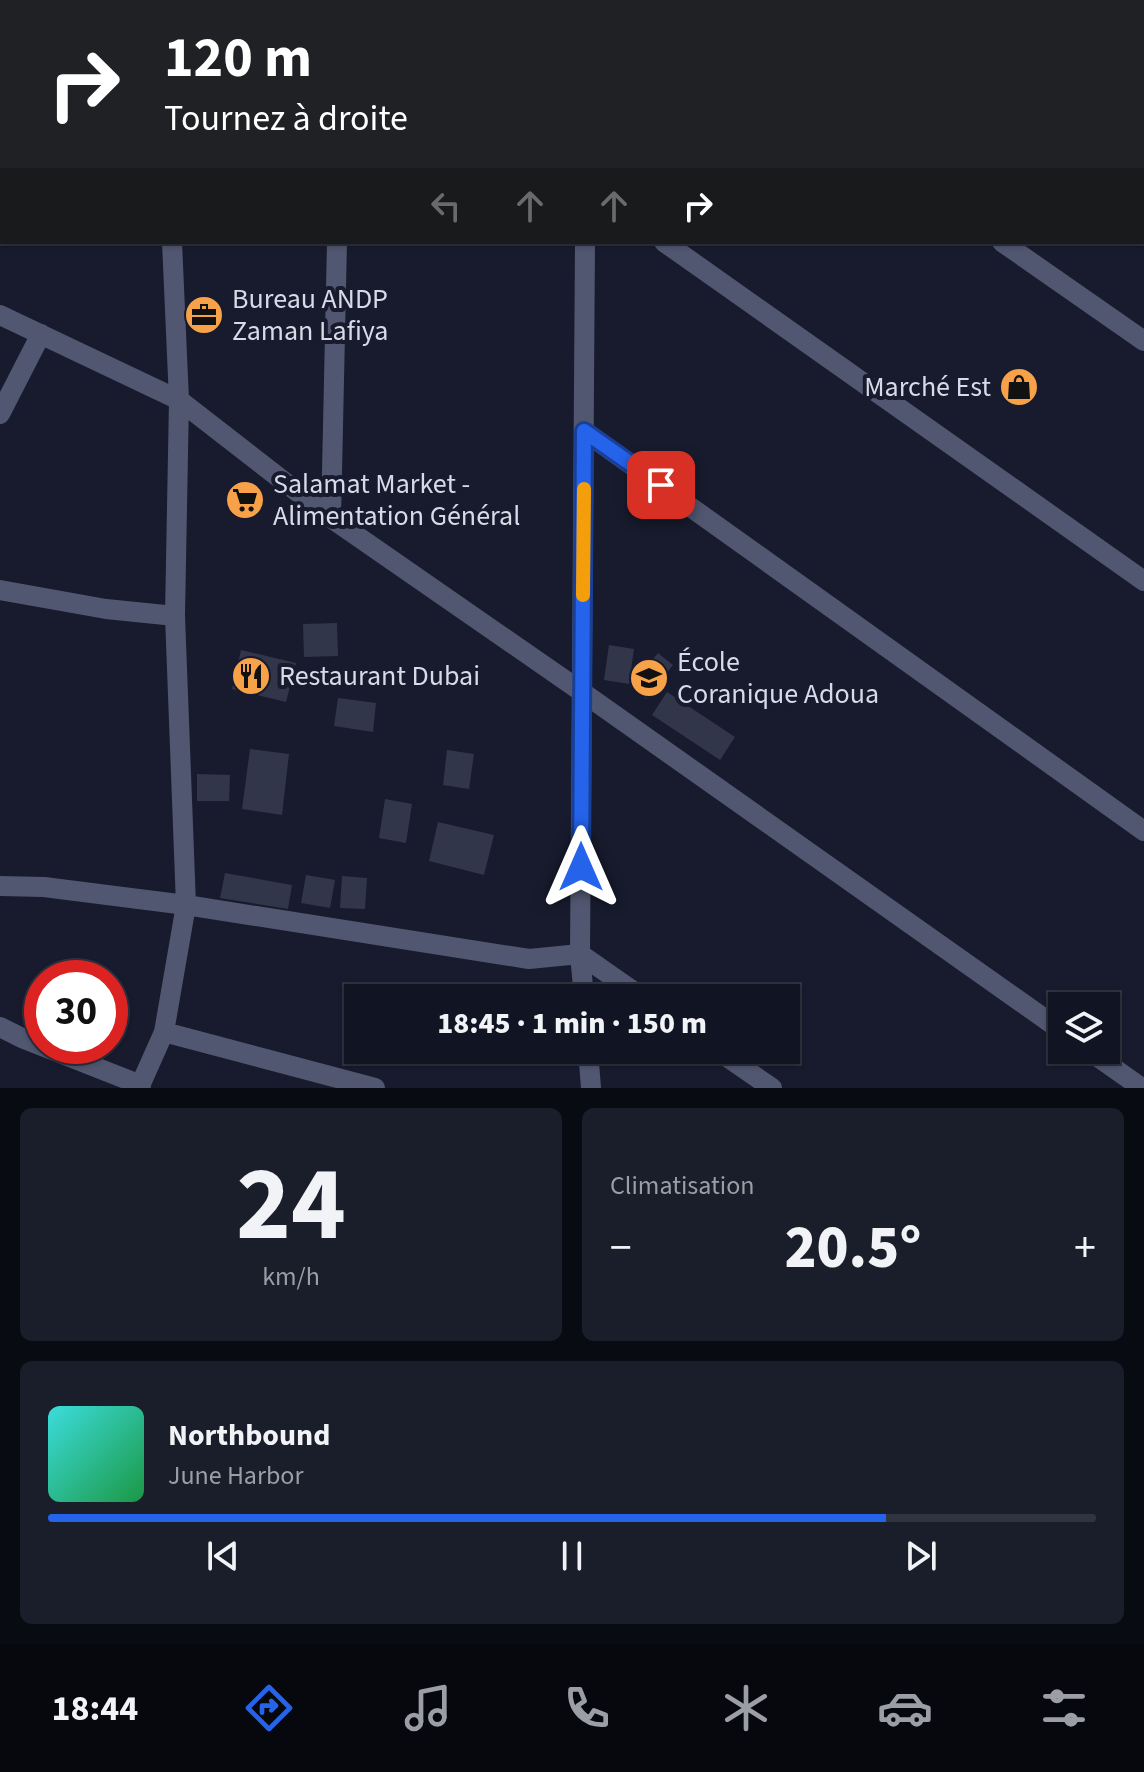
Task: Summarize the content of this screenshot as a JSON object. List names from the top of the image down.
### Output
{
  "places": {
    "office": ["Bureau ANDP Zaman Lafiya"],
    "shop": ["Marché Est"],
    "supermarket": ["Salamat Market - Alimentation Général"],
    "restaurant": ["Restaurant Dubai"],
    "school or university": ["École Coranique Adoua"]
  },
  "page": {
    "turn": ["120 m", "Tournez à droite"],
    "limit": "30",
    "trip": "18:45 · 1 min · 150 m",
    "tile": [
      ["24", "km/h"],
      "Climatisation"
    ],
    "heat": ["−", "20.5°", "+"],
    "song": ["Northbound", "June Harbor"],
    "tabs": "18:44"
  }
}
